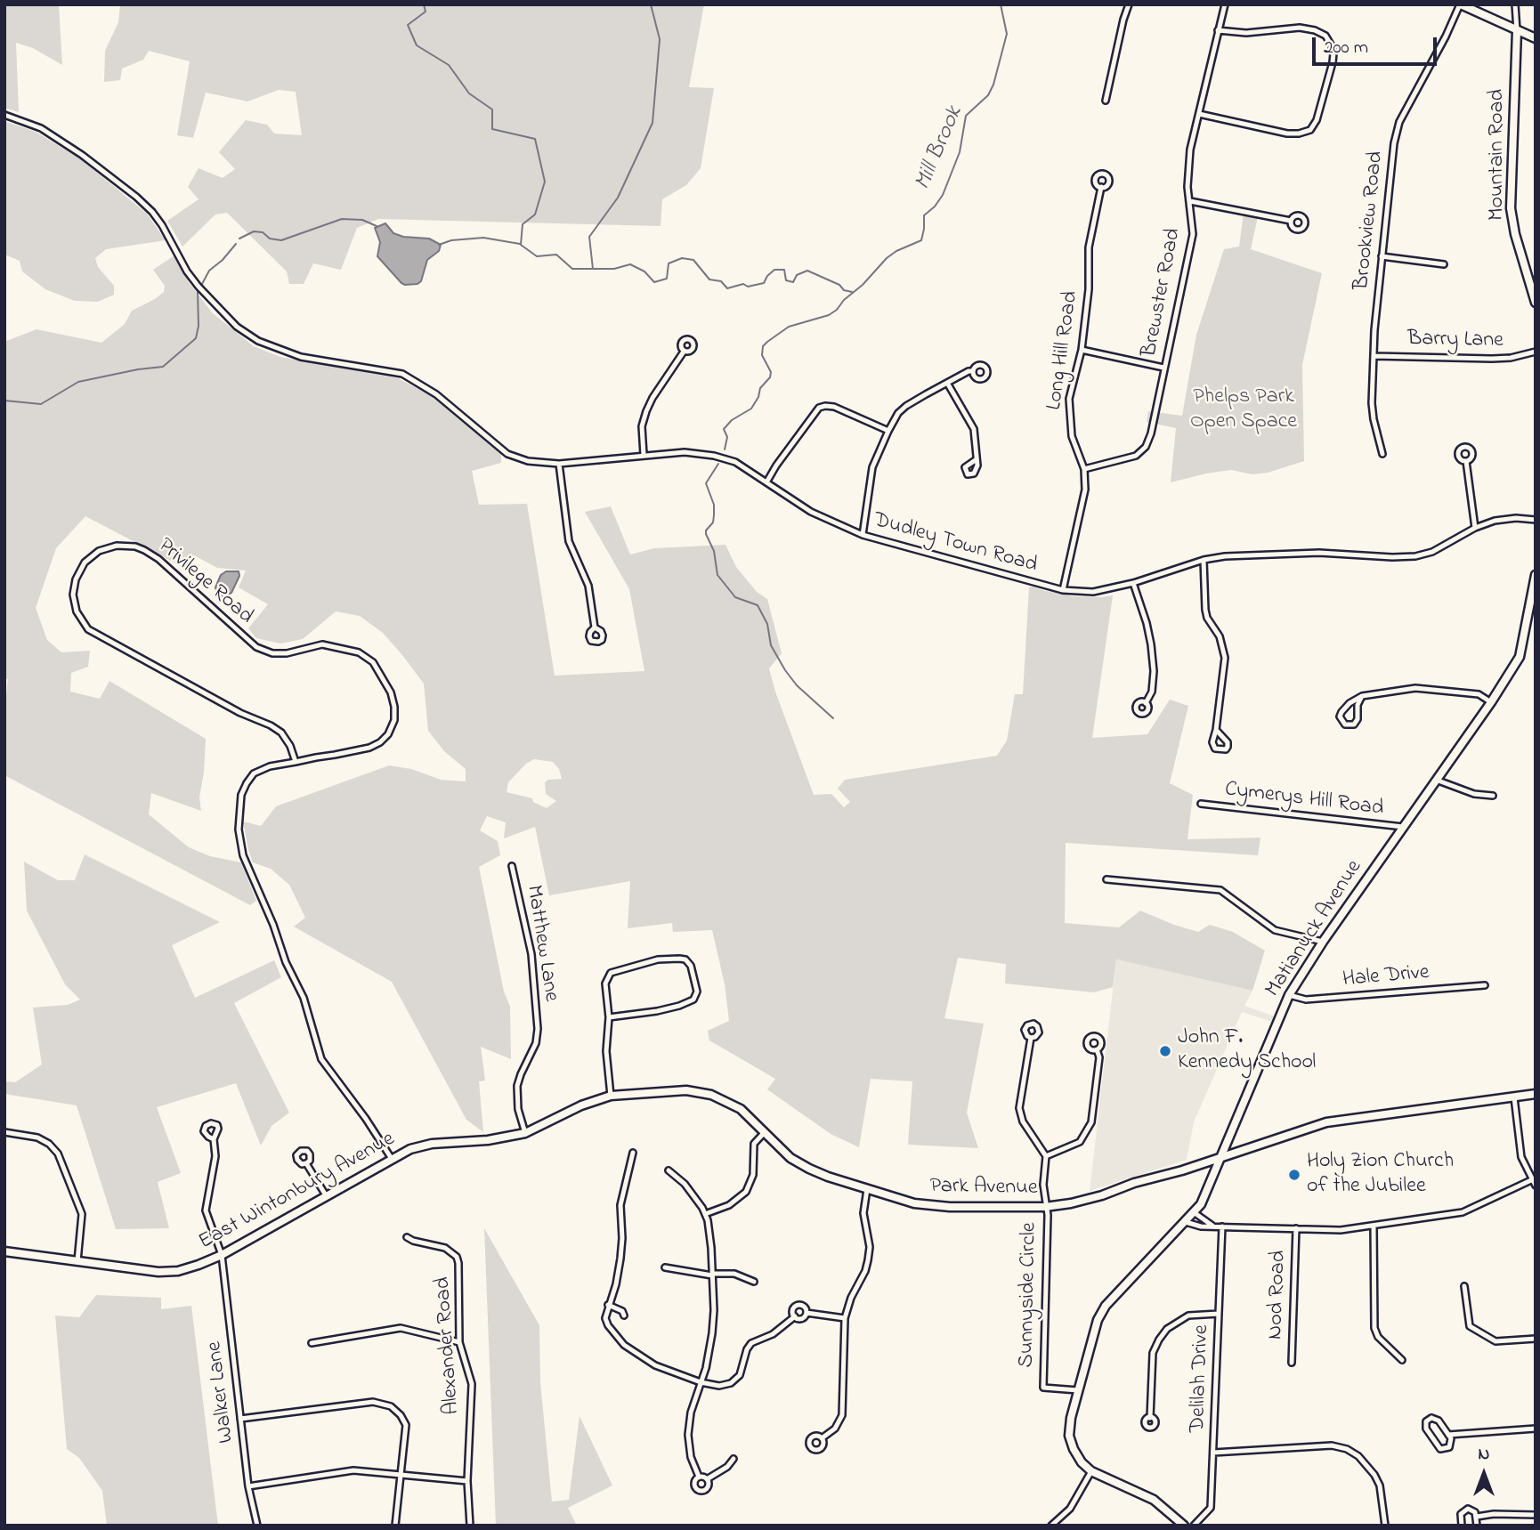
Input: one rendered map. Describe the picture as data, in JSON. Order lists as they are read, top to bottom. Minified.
{"streets":{"main road":["Mountain Road","Matianuck Avenue","Park Avenue","East Wintonbury Avenue"],"street":["Brookview Road","Brewster Road","Barry Lane","Long Hill Road","Dudley Town Road","Privilege Road","Cymerys Hill Road","Matthew Lane","Hale Drive","Sunnyside Circle","Nod Road","Alexander Road","Delilah Drive","Walker Lane"]},"crossings":[["Brookview Road","Barry Lane"],["Brewster Road","Long Hill Road"],["Long Hill Road","Dudley Town Road"],["Privilege Road","East Wintonbury Avenue"],["Cymerys Hill Road","Matianuck Avenue"],["Matianuck Avenue","Hale Drive"],["Matianuck Avenue","Park Avenue"],["Matianuck Avenue","Sunnyside Circle"],["Matthew Lane","Park Avenue"],["Park Avenue","East Wintonbury Avenue"],["Park Avenue","Sunnyside Circle"],["East Wintonbury Avenue","Walker Lane"]],"water":["Mill Brook"],"parks":["Phelps Park Open Space"],"places":["John F. Kennedy School","Holy Zion Church of the Jubilee"],"scale_bar":"200 m","north":"top"}
